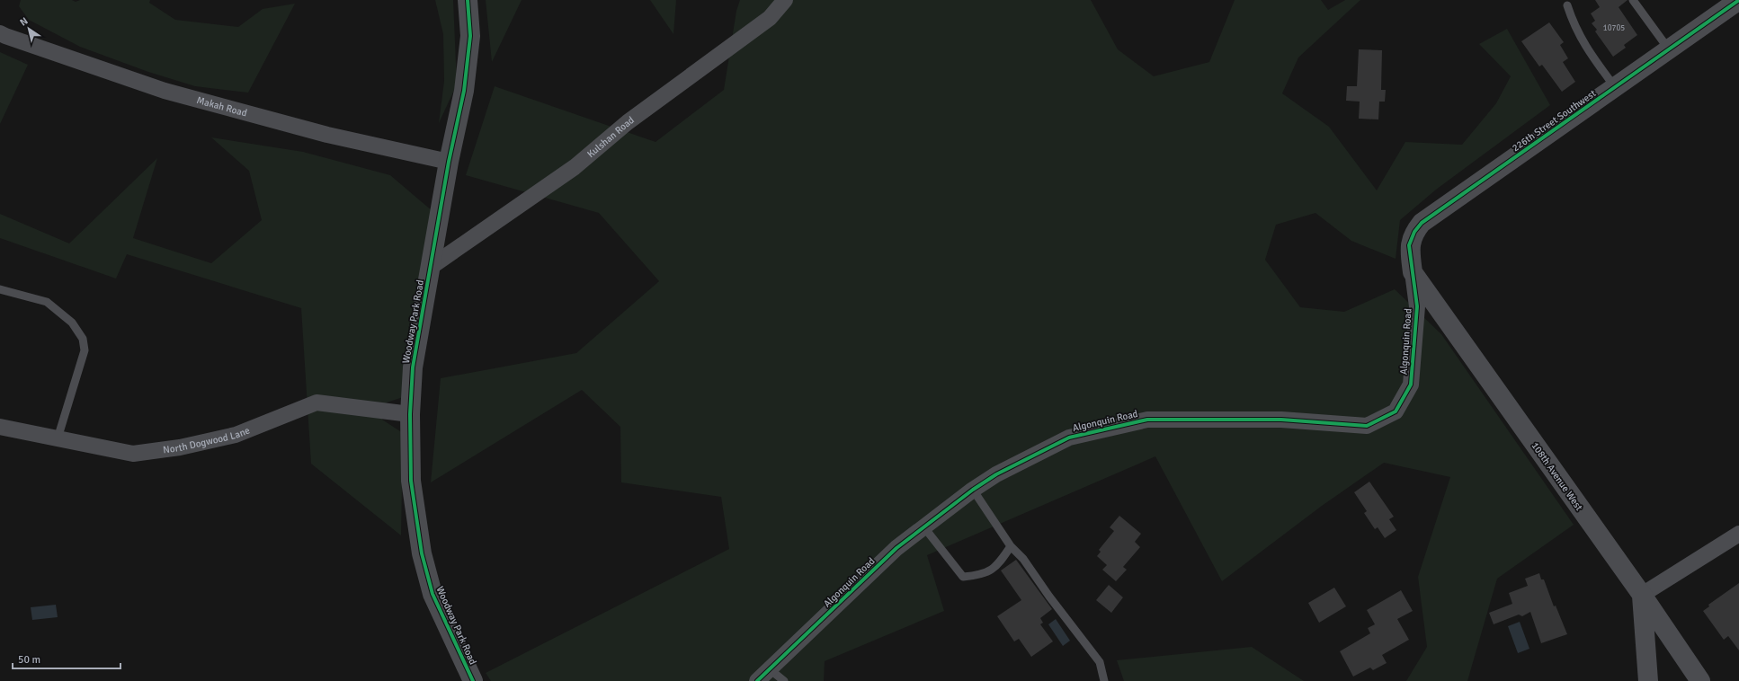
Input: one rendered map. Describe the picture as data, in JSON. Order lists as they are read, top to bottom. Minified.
{"streets":{"street":["Makah Road","226th Street Southwest","Kulshan Road","Woodway Park Road","Algonquin Road","North Dogwood Lane","108th Avenue West"]},"crossings":[["Makah Road","Woodway Park Road"],["226th Street Southwest","Algonquin Road"],["226th Street Southwest","108th Avenue West"],["Kulshan Road","Woodway Park Road"],["Woodway Park Road","North Dogwood Lane"],["Algonquin Road","108th Avenue West"]],"house_numbers":["10705"],"scale_bar":"50 m","north":"top left"}
